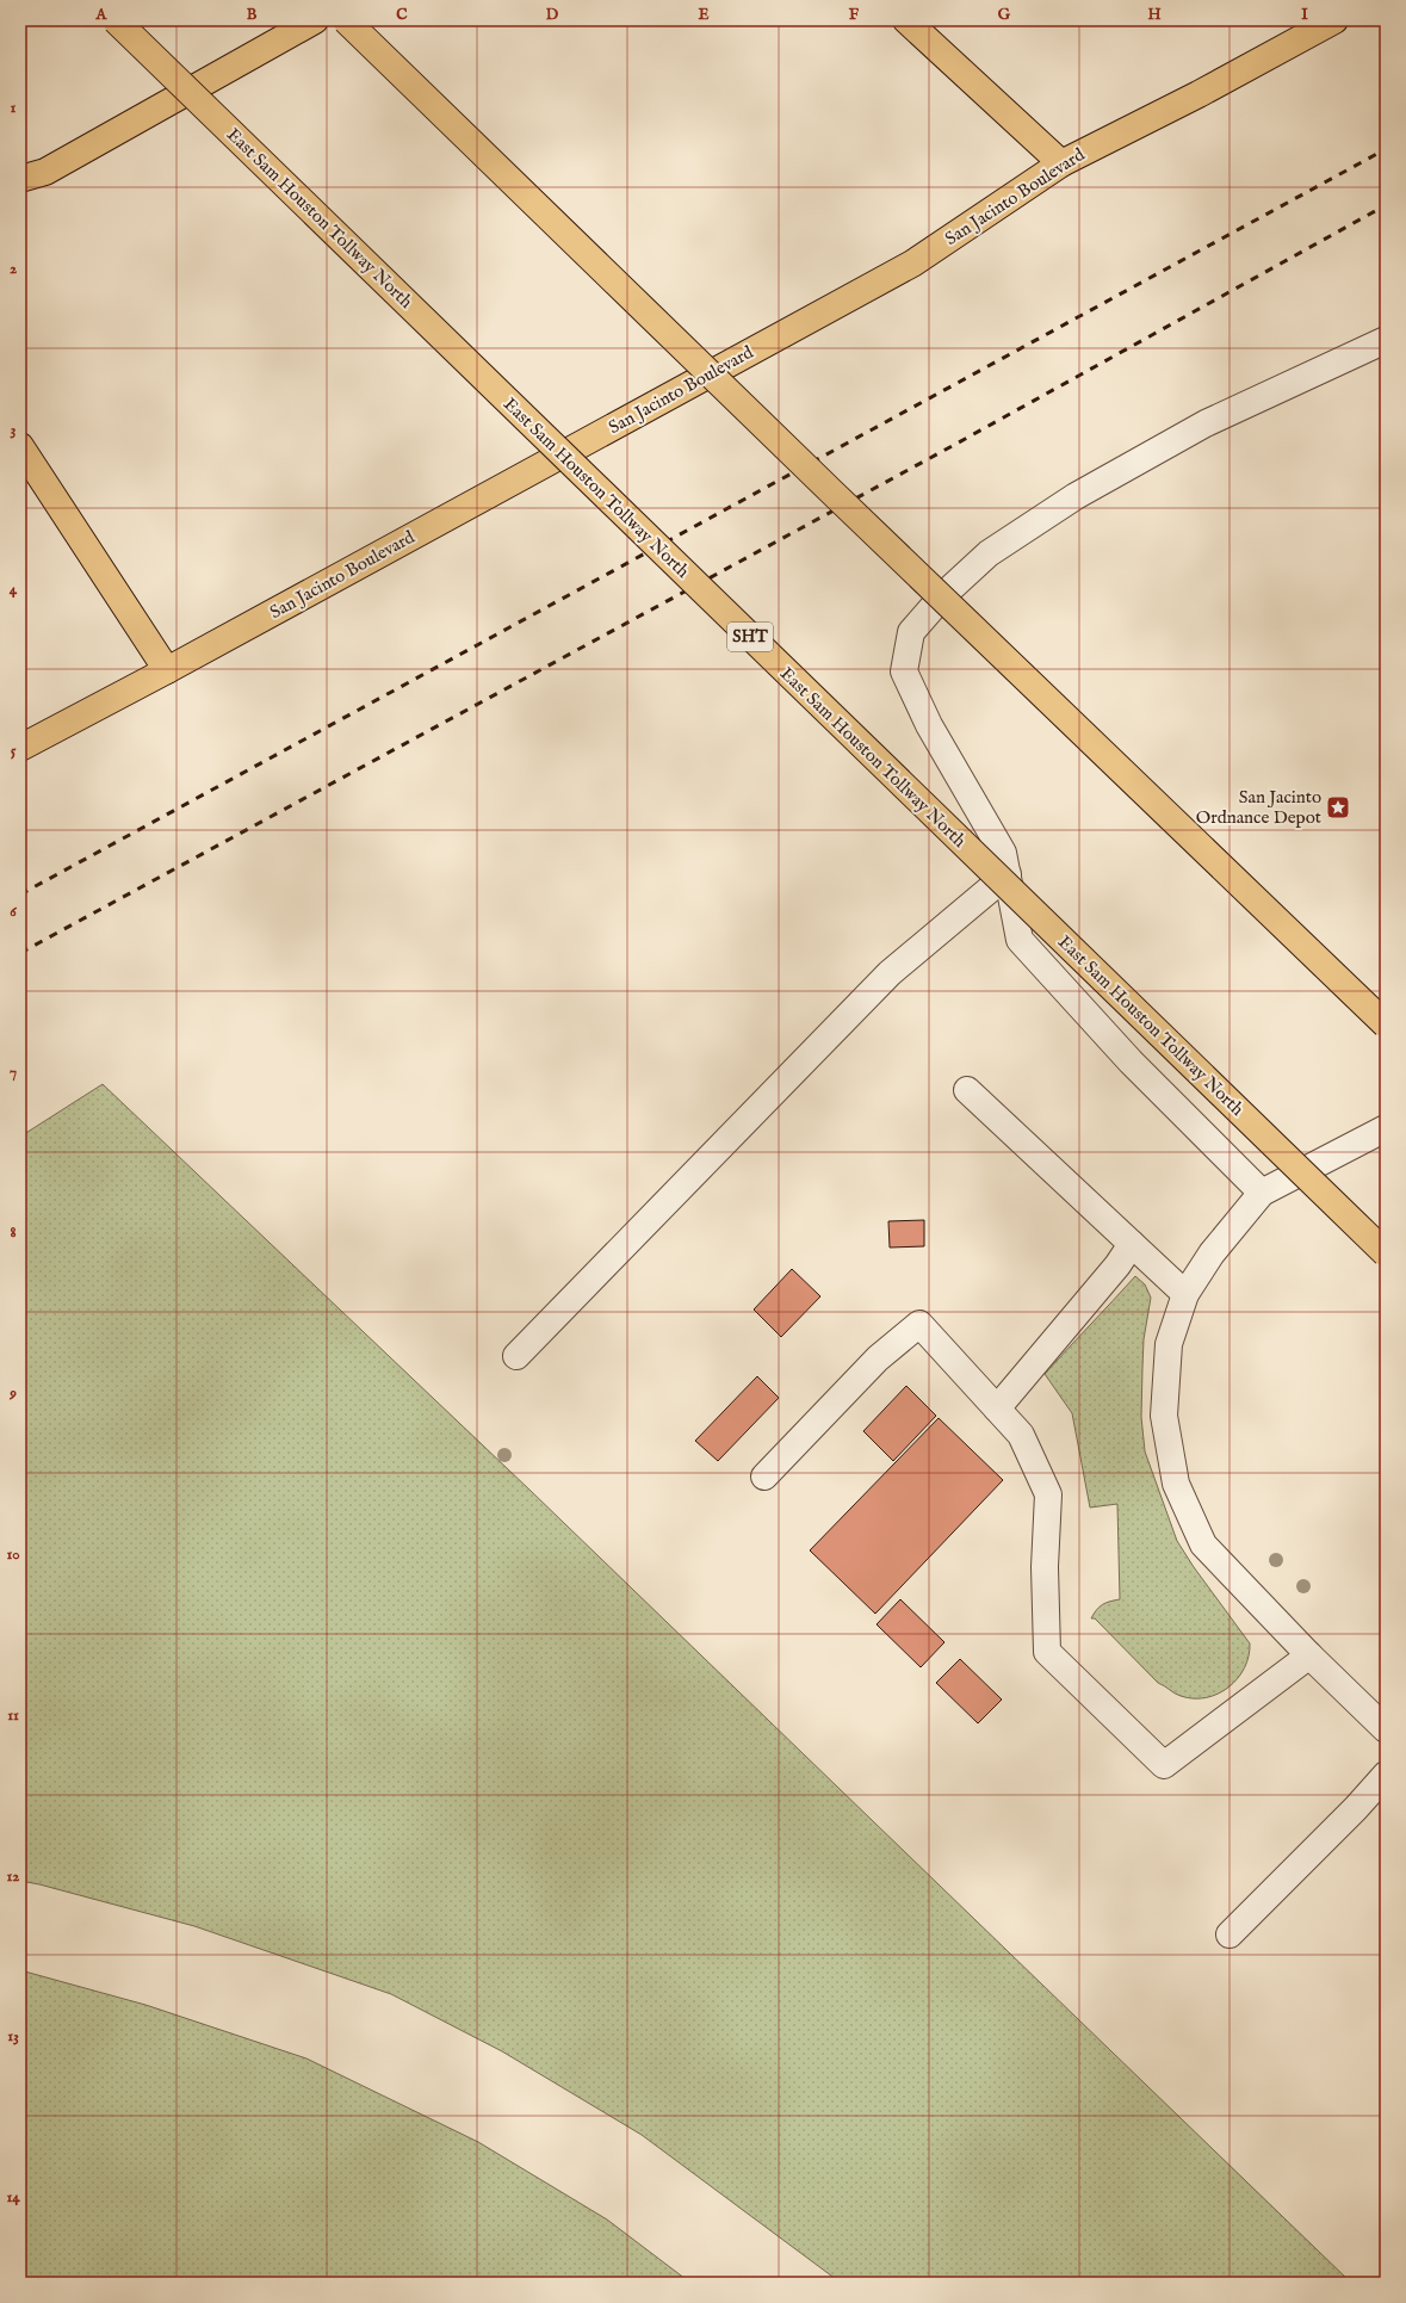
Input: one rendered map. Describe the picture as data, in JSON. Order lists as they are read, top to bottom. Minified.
{"streets":{"main road":["San Jacinto Boulevard","East Sam Houston Tollway North","SHT"]},"places":{"place":["San Jacinto Ordnance Depot"]},"grid":{"columns":["A","B","C","D","E","F","G","H","I"],"rows":["1","2","3","4","5","6","7","8","9","10","11","12","13","14"]}}
